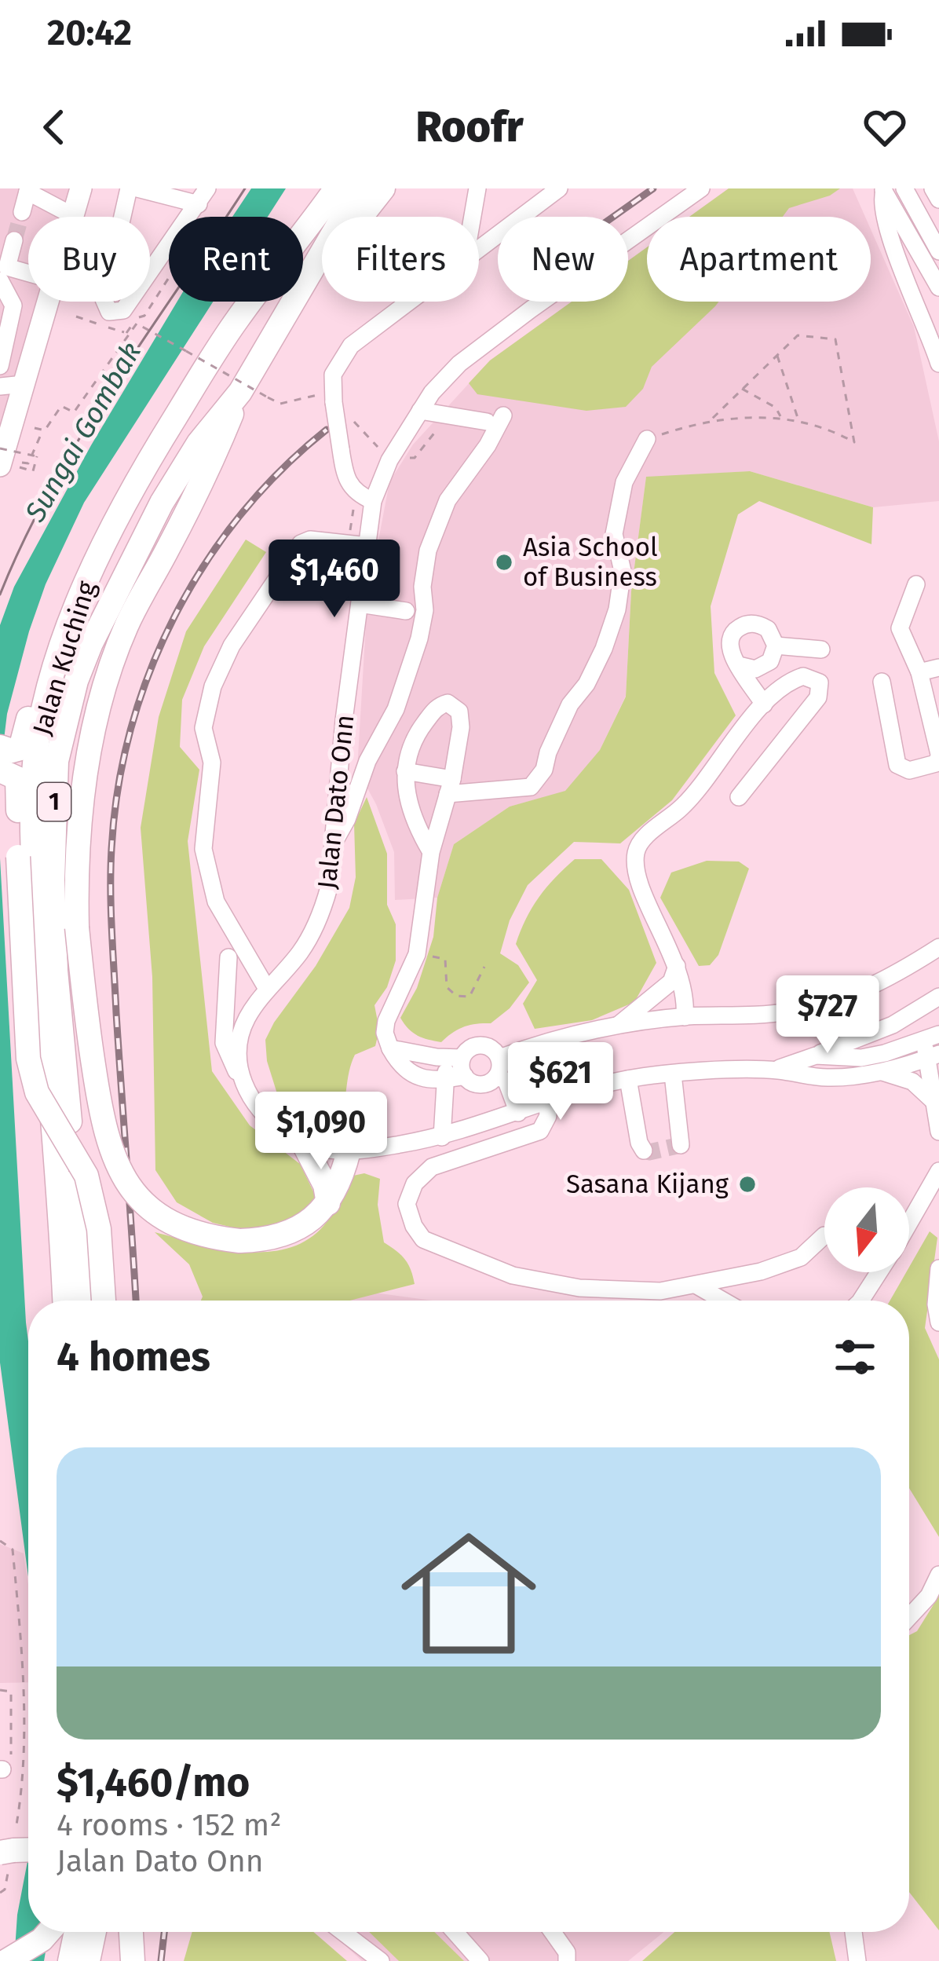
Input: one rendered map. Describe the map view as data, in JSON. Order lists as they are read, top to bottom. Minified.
{"streets":{"highway":["Jalan Kuching","1"],"street":["Jalan Dato Onn"]},"water":["Sungai Gombak"],"places":["Asia School of Business","Sasana Kijang"],"north":"bottom","page":{"status":"20:42","header":"Roofr","chip":["Buy","Rent","Filters","New","Apartment"],"price":["$1,460","$727","$621","$1,090"],"heading":"4 homes","list":[{"name":"$1,460/mo","note":"4 rooms · 152 m² · Jalan Dato Onn"}]}}
